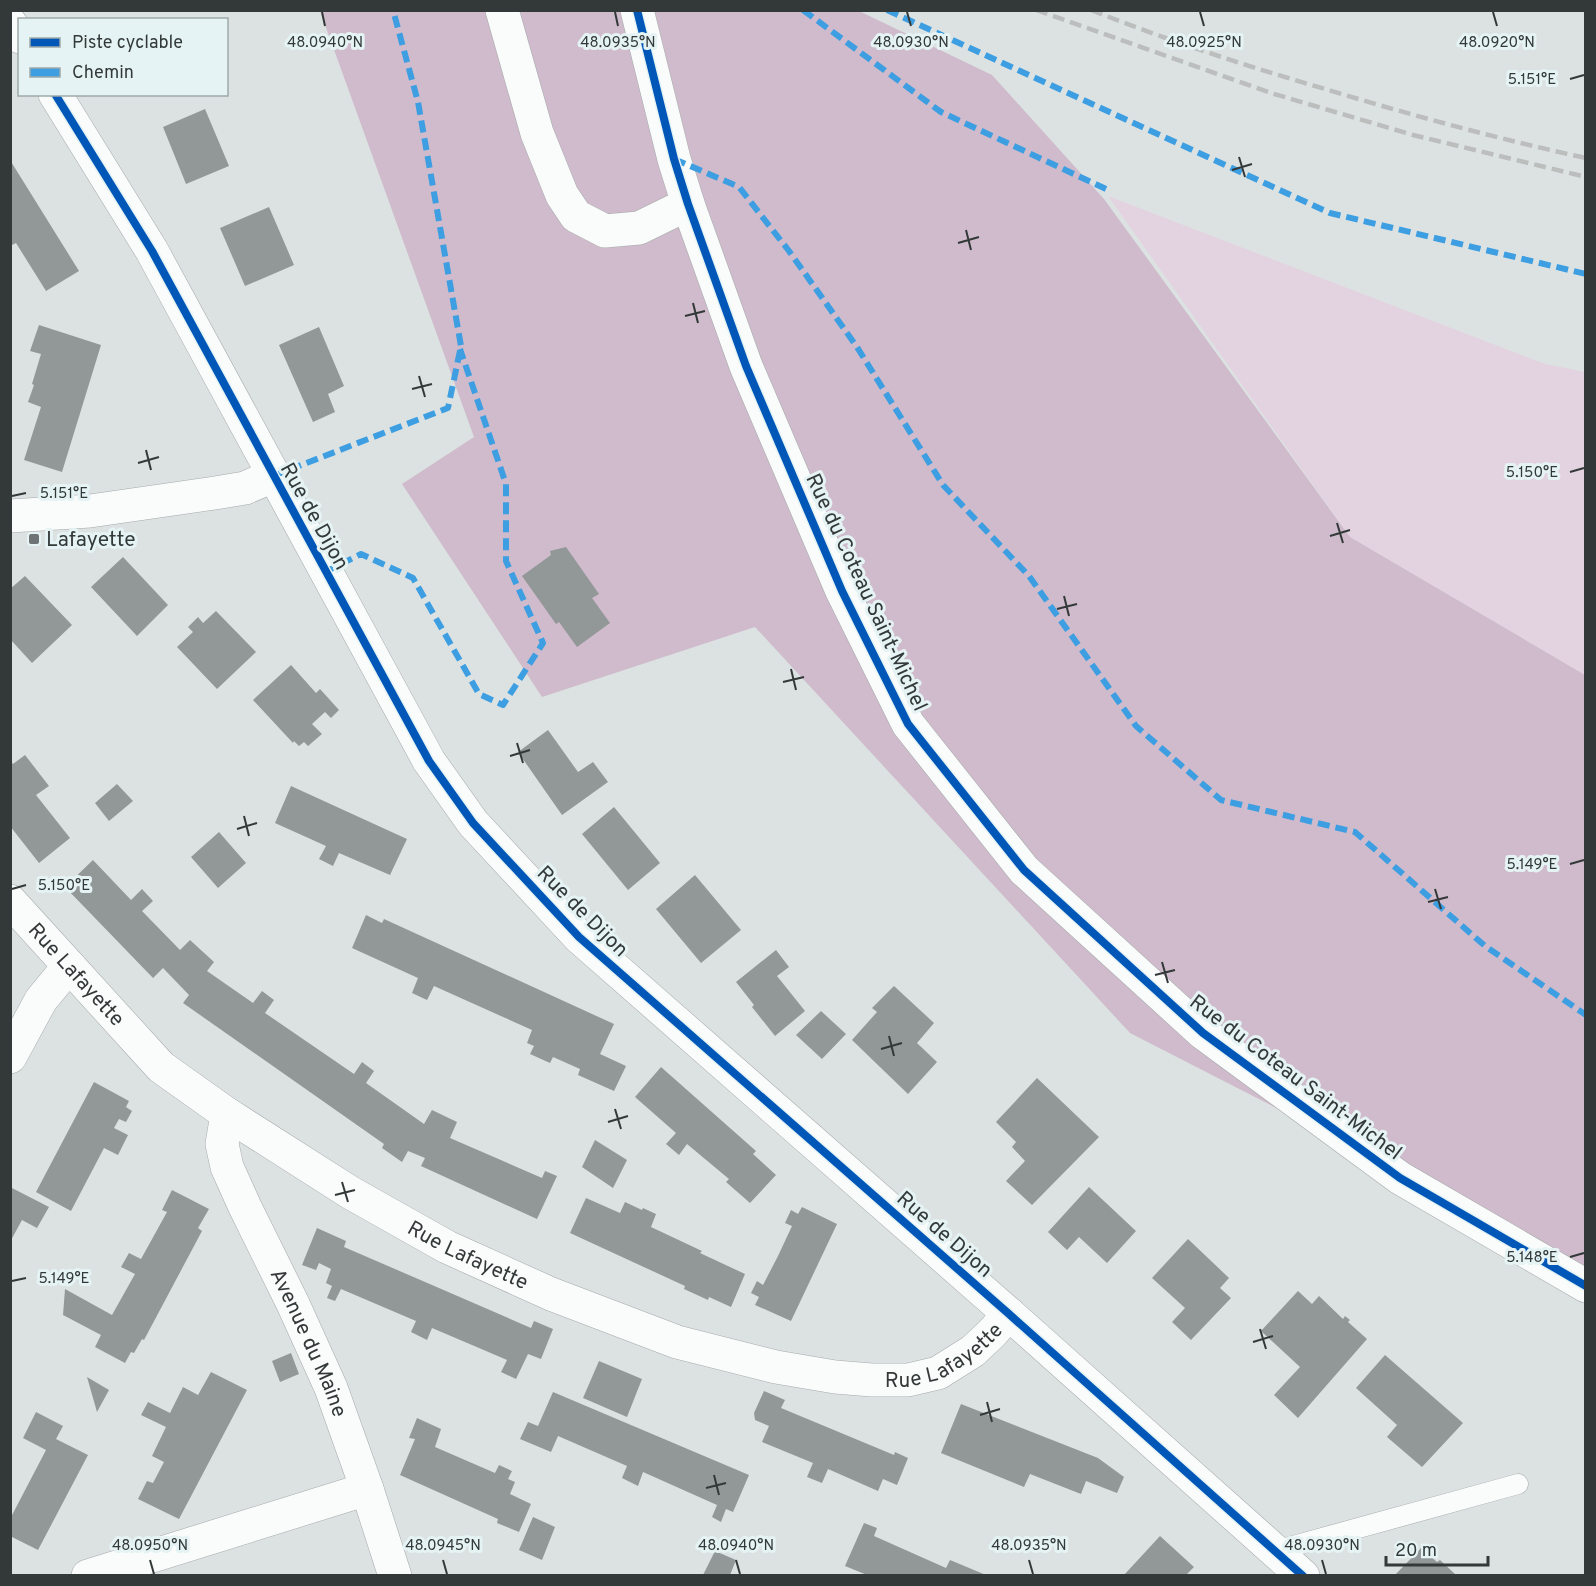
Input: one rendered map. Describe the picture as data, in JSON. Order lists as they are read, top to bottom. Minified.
{"streets":{"street":["Rue de Dijon","Rue du Coteau Saint-Michel","Rue Lafayette","Avenue du Maine"]},"crossings":[["Rue de Dijon","Rue Lafayette"],["Rue Lafayette","Avenue du Maine"]],"places":{"transit":["Lafayette"]},"legend":["Piste cyclable","Chemin"],"scale_bar":"20 m","coordinates":["48.0935°N","48.0925°N","48.0920°N","48.0940°N","48.0930°N","5.151°E","5.150°E","5.149°E","5.148°E","48.0950°N","48.0945°N"]}
